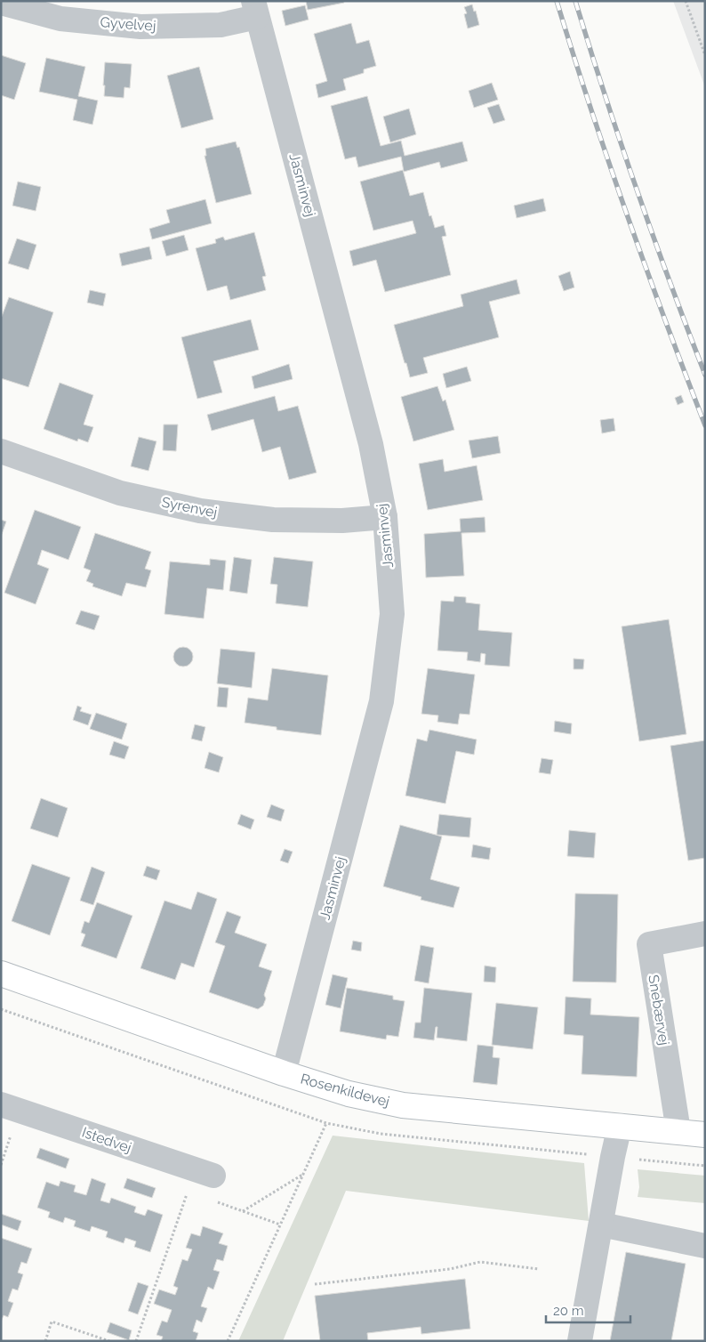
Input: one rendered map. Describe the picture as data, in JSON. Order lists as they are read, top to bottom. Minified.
{"streets":{"street":["Gyvelvej","Jasminvej","Syrenvej","Snebærvej","Rosenkildevej","Istedvej"]},"crossings":[["Gyvelvej","Jasminvej"],["Jasminvej","Syrenvej"],["Jasminvej","Rosenkildevej"],["Snebærvej","Rosenkildevej"]],"scale_bar":"20 m"}
